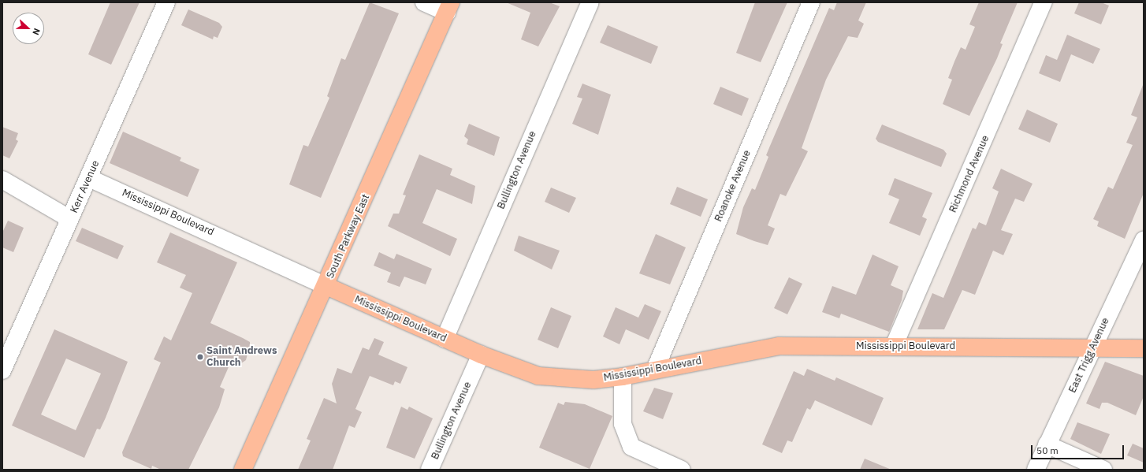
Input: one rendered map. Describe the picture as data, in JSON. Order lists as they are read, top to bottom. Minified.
{"streets":{"main road":["Mississippi Boulevard","South Parkway East"],"street":["Bullington Avenue","Richmond Avenue","Roanoke Avenue","Kerr Avenue","East Trigg Avenue"]},"crossings":[["Bullington Avenue","Mississippi Boulevard"],["Richmond Avenue","Mississippi Boulevard"],["Roanoke Avenue","Mississippi Boulevard"],["Kerr Avenue","Mississippi Boulevard"],["Mississippi Boulevard","South Parkway East"],["Mississippi Boulevard","East Trigg Avenue"]],"places":["Saint Andrews Church"],"scale_bar":"50 m","north":"right"}
